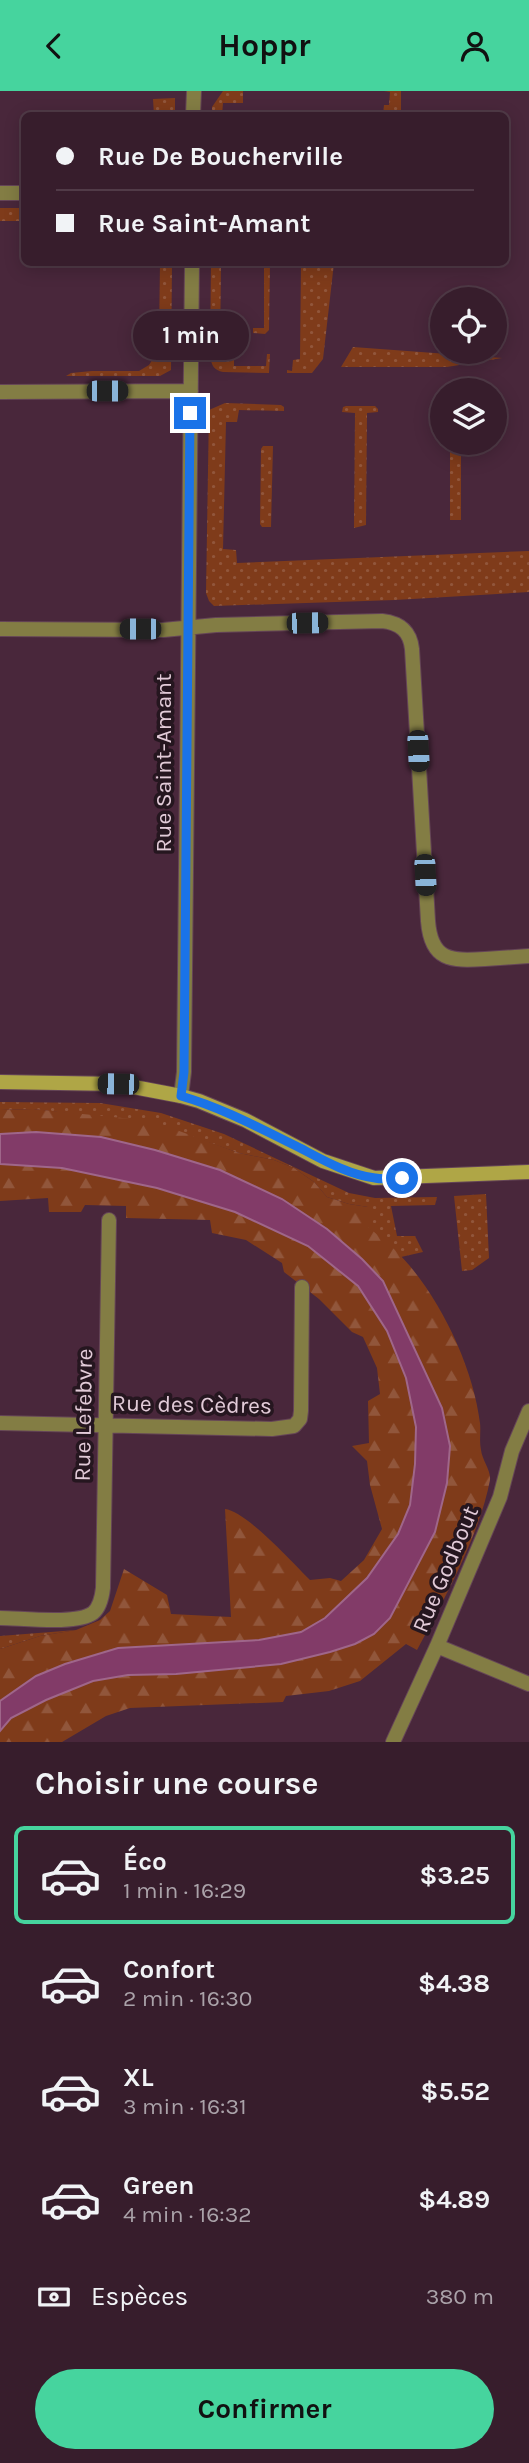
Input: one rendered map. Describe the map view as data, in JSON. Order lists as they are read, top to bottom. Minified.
{"streets":{"street":["Rue Saint-Amant","Rue des Cèdres","Rue Lefebvre","Rue Godbout"]},"crossings":[["Rue des Cèdres","Rue Lefebvre"]],"page":{"header":"Hoppr","banner":["Rue De Boucherville","Rue Saint-Amant"],"bubble":"1 min","heading":"Choisir une course","list":[{"name":"Éco","note":"1 min · 16:29","value":"$3.25"},{"name":"Confort","note":"2 min · 16:30","value":"$4.38"},{"name":"XL","note":"3 min · 16:31","value":"$5.52"},{"name":"Green","note":"4 min · 16:32","value":"$4.89"}],"pay":["Espèces","380 m"],"buttons":"Confirmer"}}
